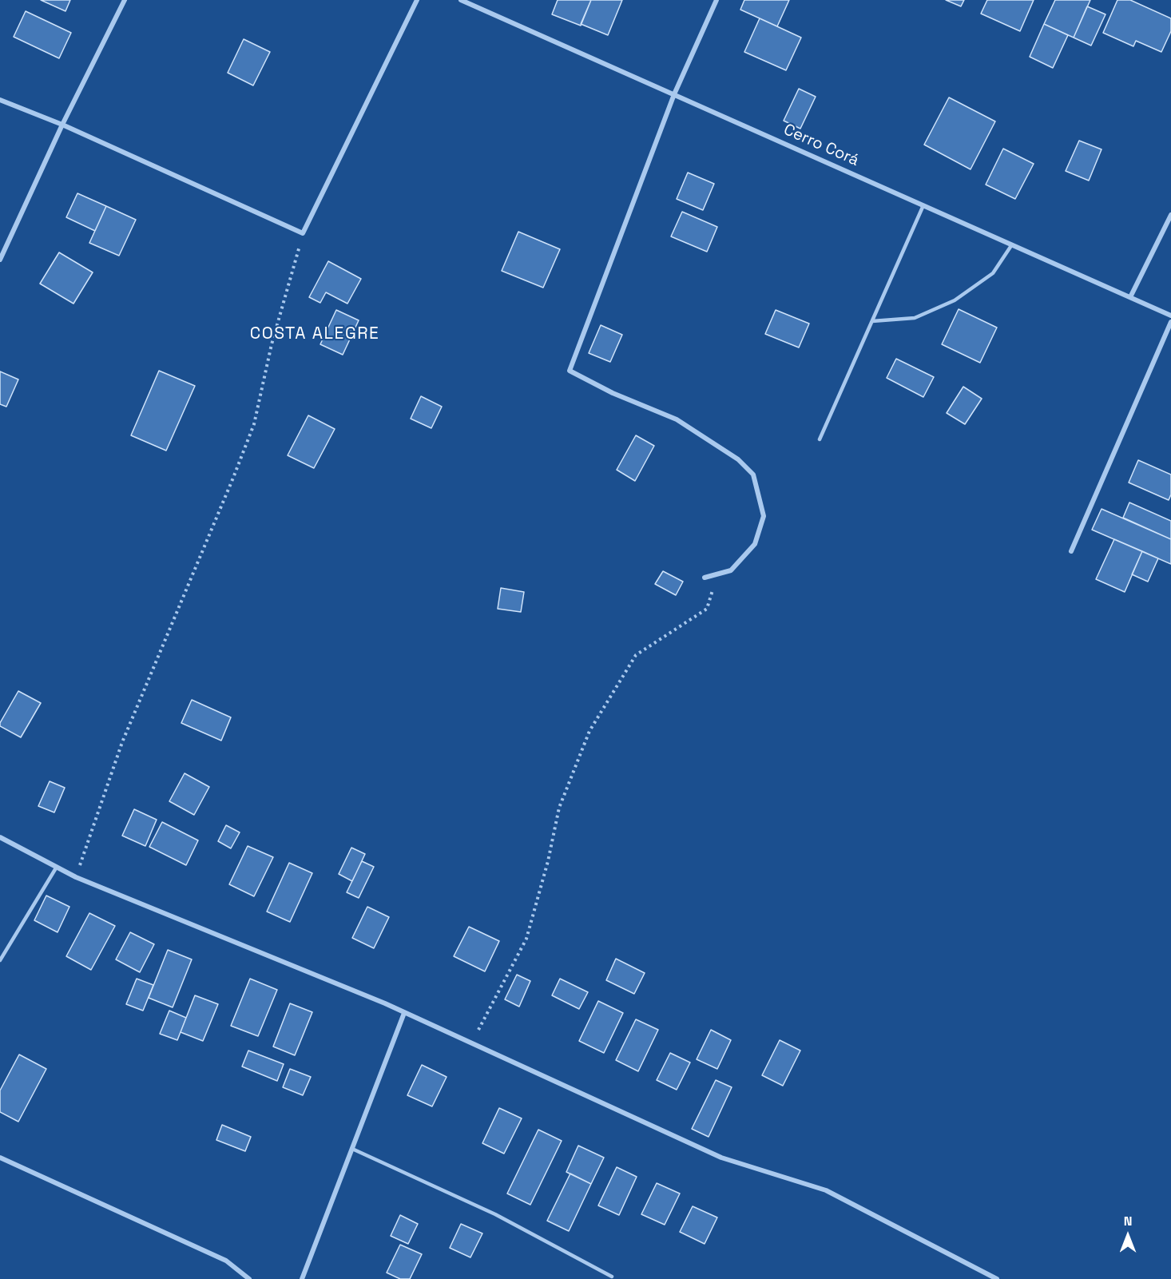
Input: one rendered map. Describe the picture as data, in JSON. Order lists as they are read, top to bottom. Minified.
{"streets":{"street":["Cerro Corá"]},"districts":["COSTA ALEGRE"],"north":"top"}
